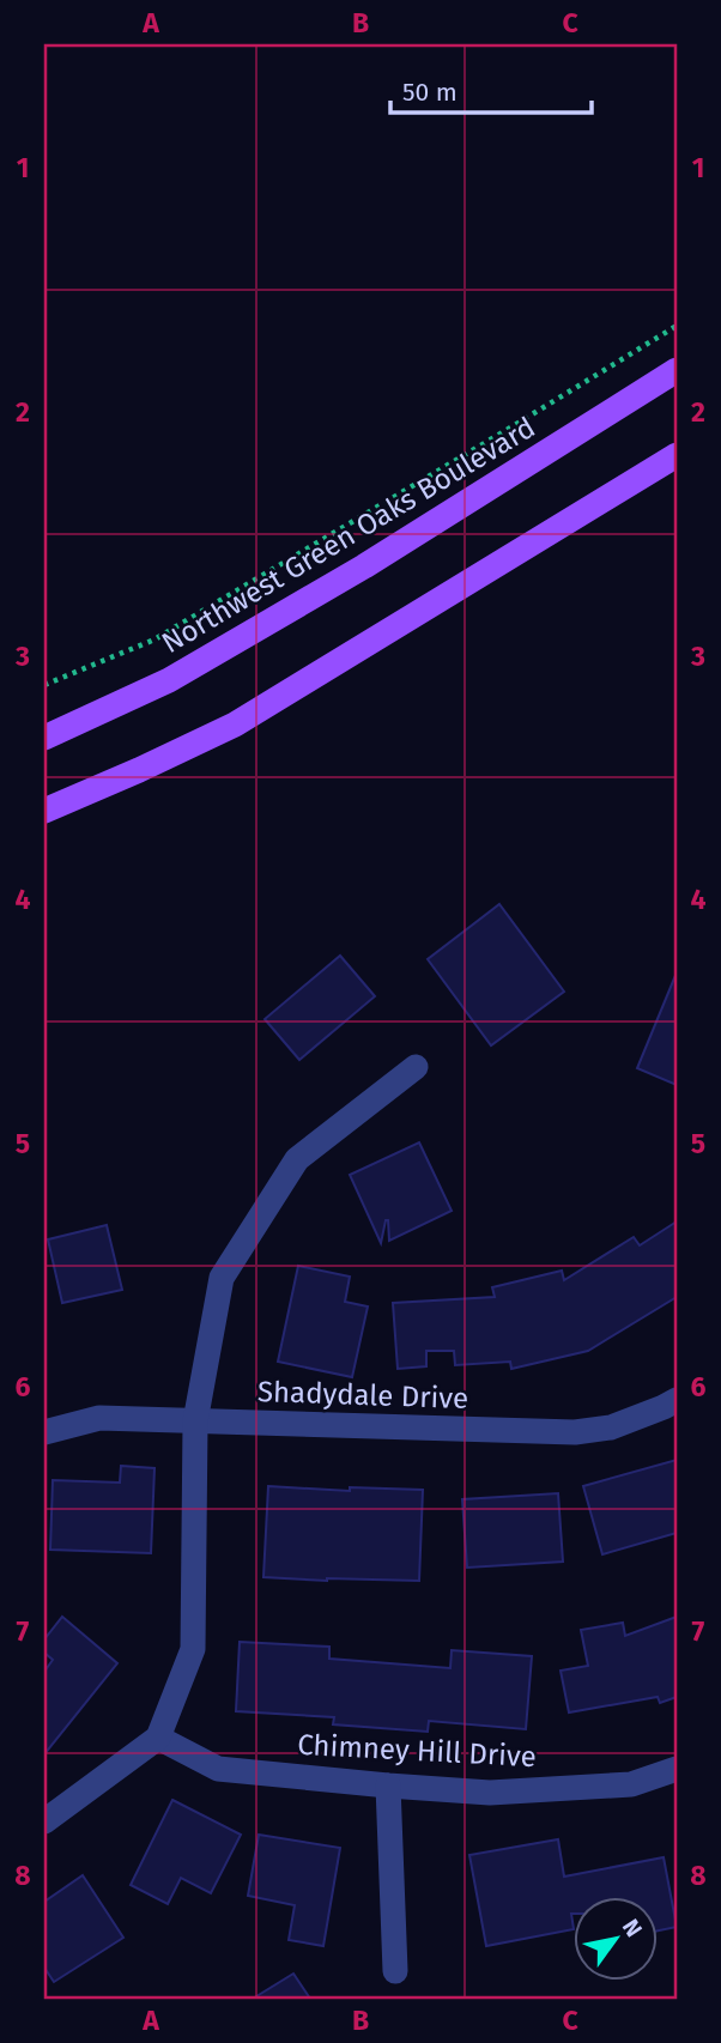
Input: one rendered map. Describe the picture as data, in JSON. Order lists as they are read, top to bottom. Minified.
{"streets":{"main road":["Northwest Green Oaks Boulevard"],"street":["Shadydale Drive","Chimney Hill Drive"]},"scale_bar":"50 m","north":"top right","grid":{"columns":["A","B","C"],"rows":["1","2","3","4","5","6","7","8"]}}
